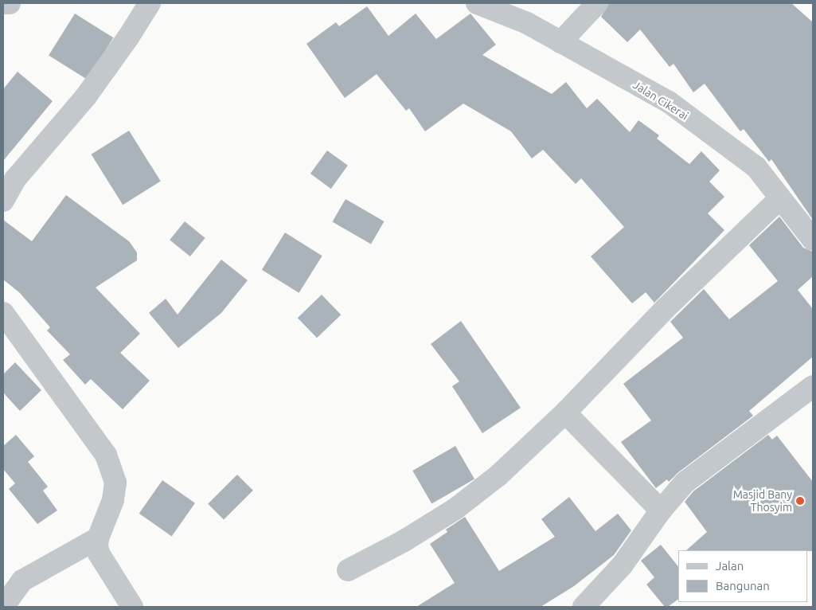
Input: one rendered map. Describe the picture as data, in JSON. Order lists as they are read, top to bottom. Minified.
{"streets":{"street":["Jalan Cikerai"]},"places":["Masjid Bany Thosyim"],"legend":["Jalan","Bangunan"]}
